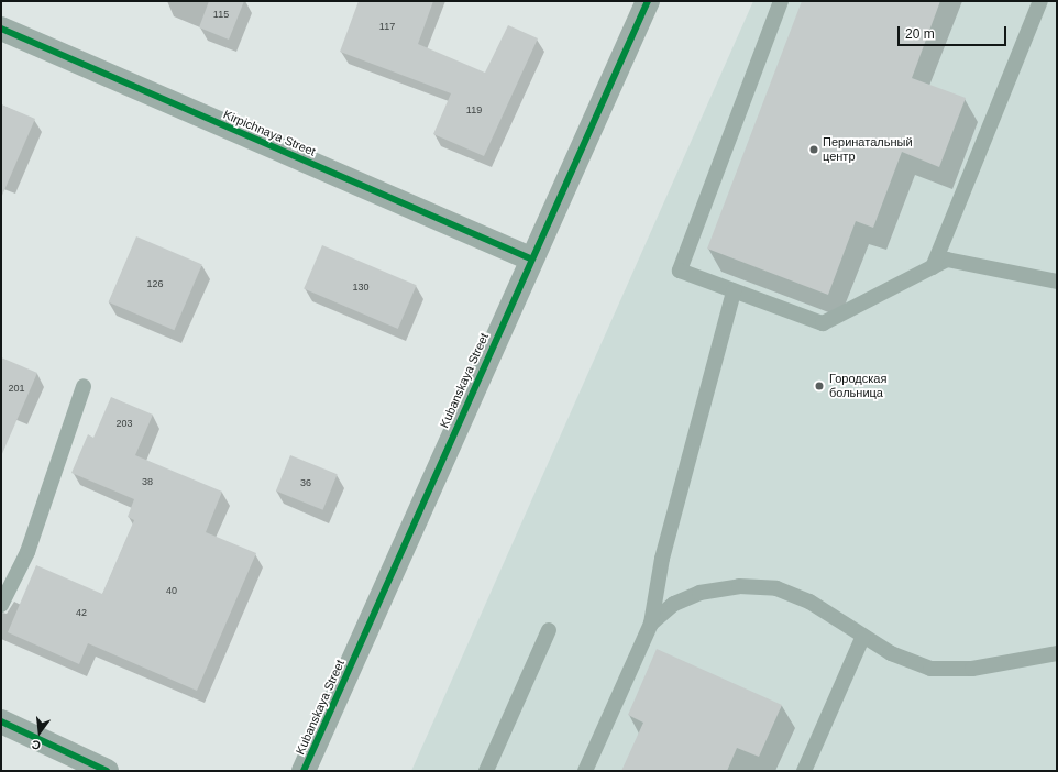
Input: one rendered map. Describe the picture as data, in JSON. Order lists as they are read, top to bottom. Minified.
{"streets":{"street":["Kirpichnaya Street","Kubanskaya Street"]},"crossings":[["Kirpichnaya Street","Kubanskaya Street"]],"places":["Перинатальный центр","Городская больница"],"house_numbers":["115","117","119","126","130","201","203","38","36","40","42"],"scale_bar":"20 m","north":"bottom"}
